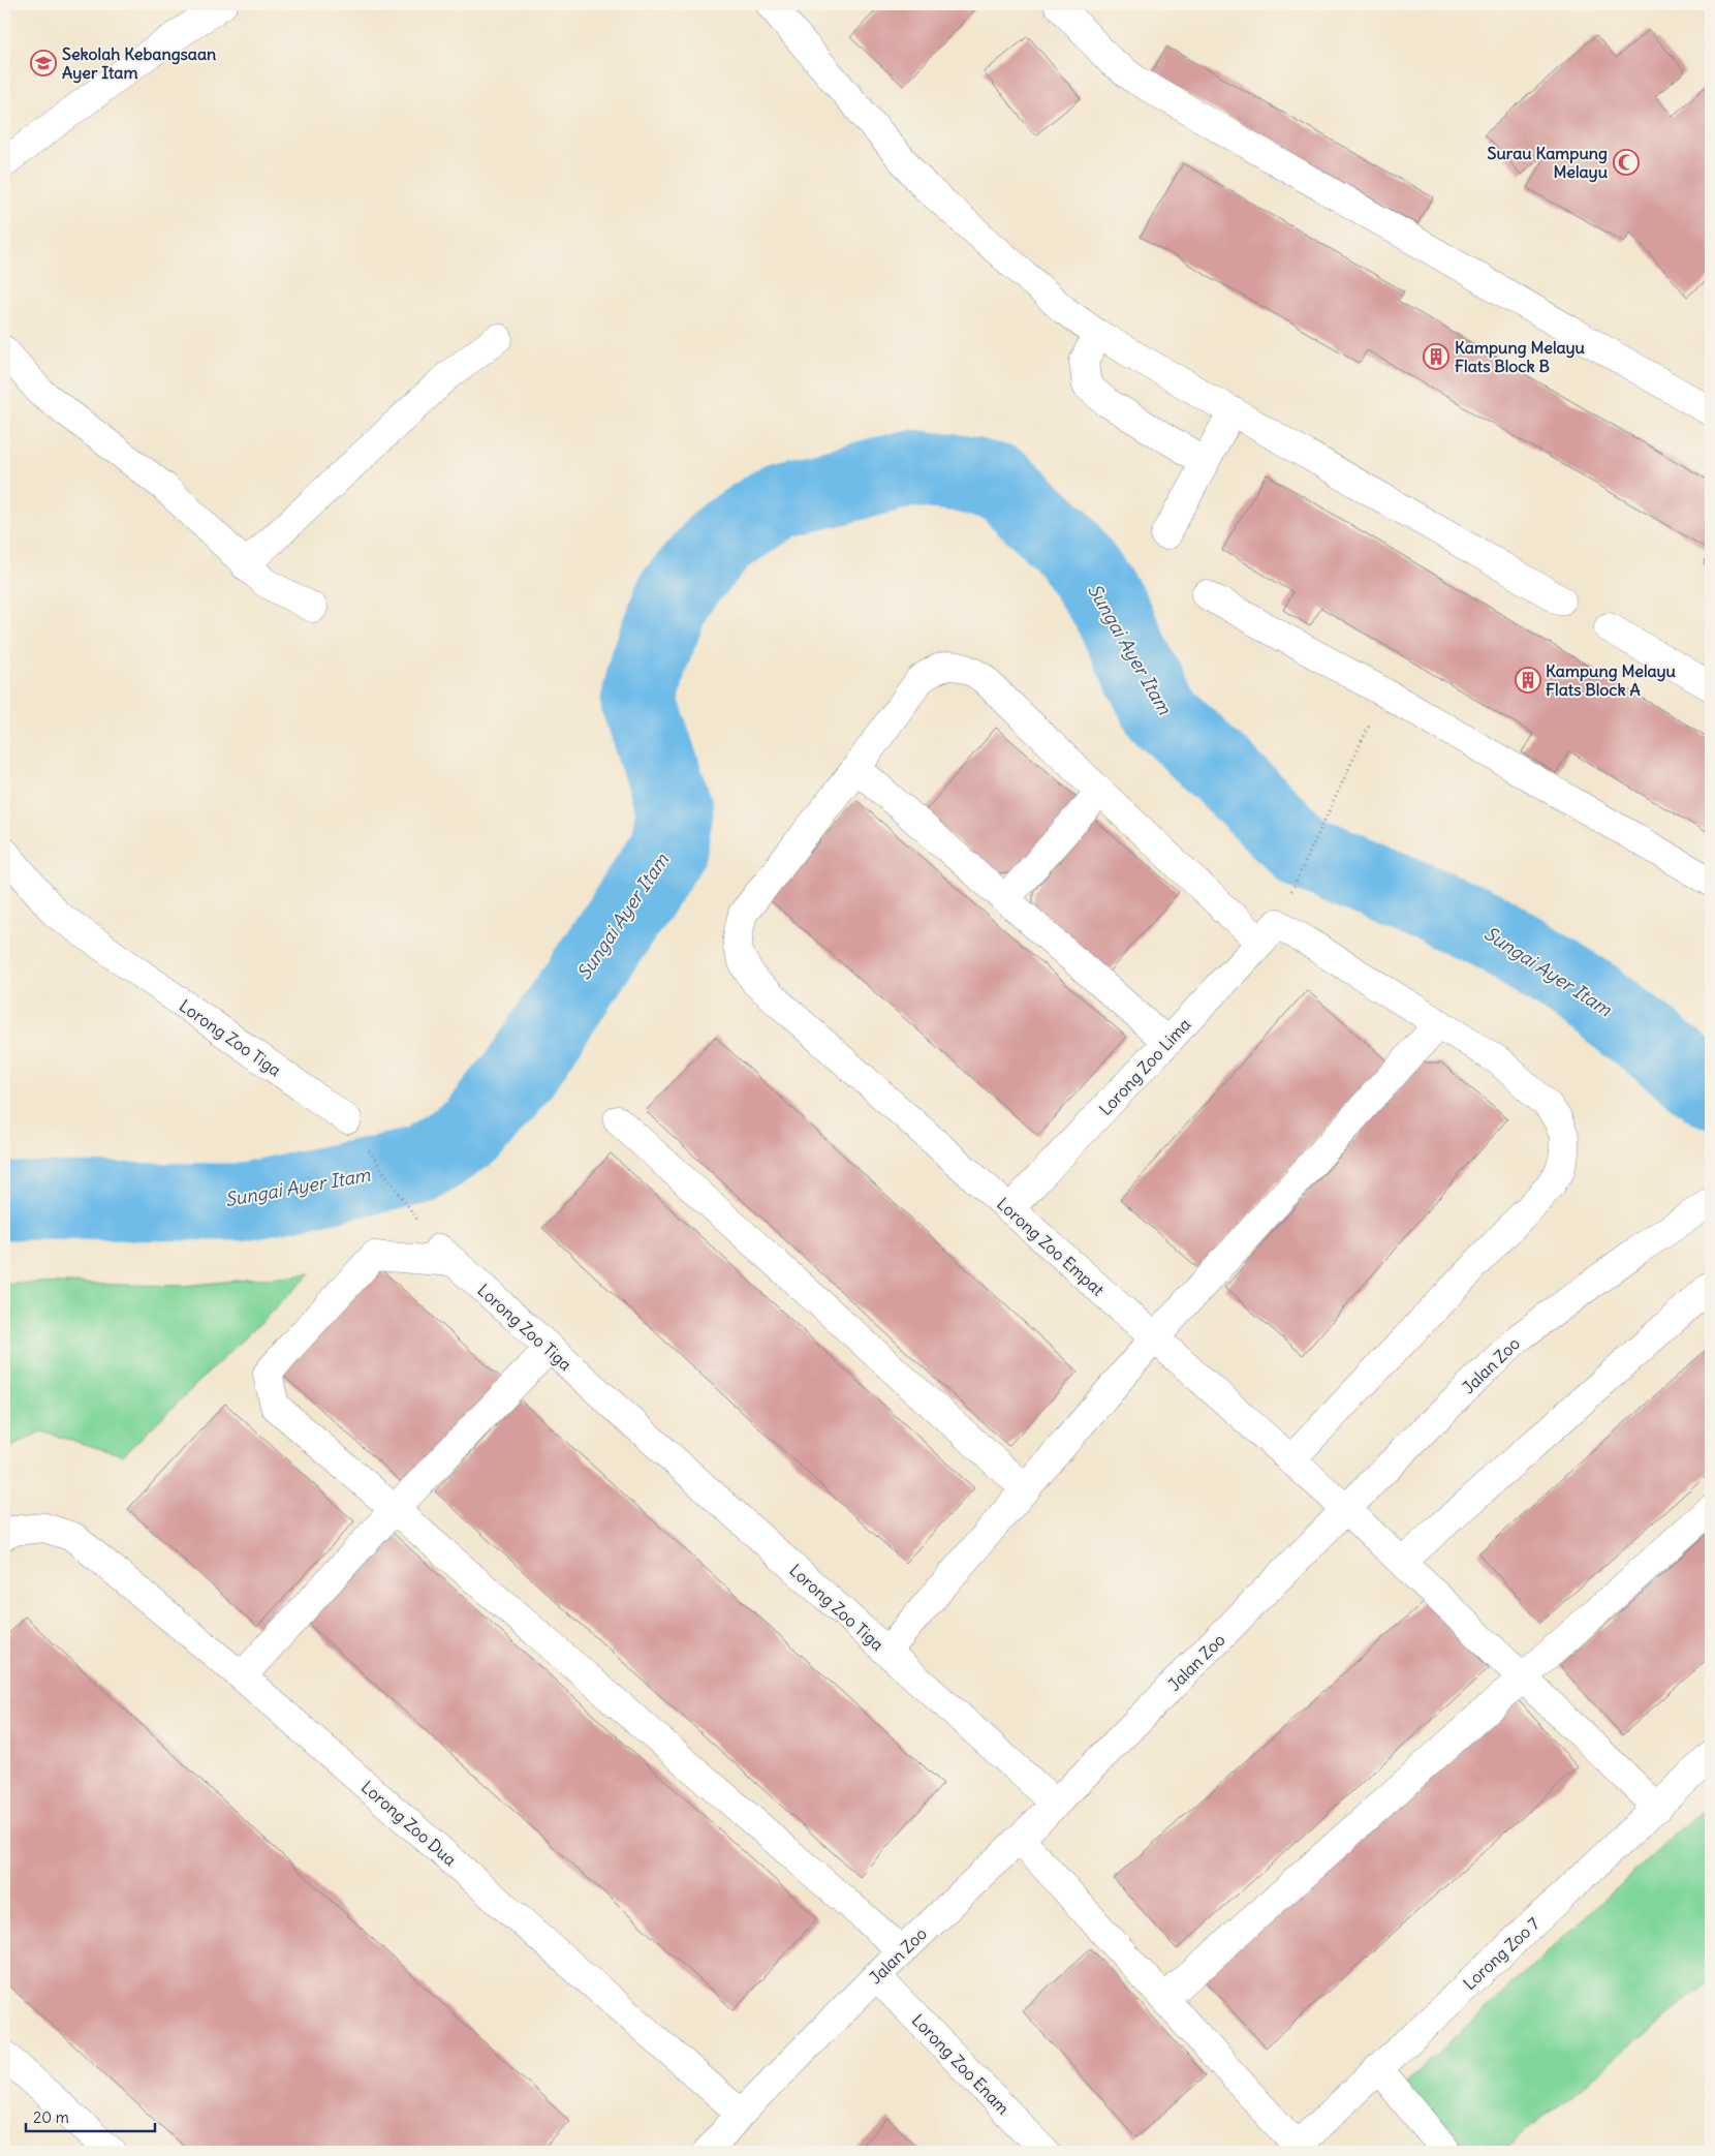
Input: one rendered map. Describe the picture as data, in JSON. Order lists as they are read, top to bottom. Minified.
{"streets":{"street":["Lorong Zoo Tiga","Lorong Zoo Lima","Lorong Zoo Empat","Jalan Zoo","Lorong Zoo Dua","Lorong Zoo 7","Lorong Zoo Enam"]},"crossings":[["Lorong Zoo Tiga","Jalan Zoo"],["Lorong Zoo Lima","Lorong Zoo Empat"],["Lorong Zoo Empat","Jalan Zoo"],["Lorong Zoo Empat","Lorong Zoo 7"],["Jalan Zoo","Lorong Zoo Dua"],["Jalan Zoo","Lorong Zoo Enam"]],"water":["Sungai Ayer Itam"],"places":{"school or university":["Sekolah Kebangsaan Ayer Itam"],"mosque":["Surau Kampung Melayu"],"building":["Kampung Melayu Flats Block B","Kampung Melayu Flats Block A"]},"scale_bar":"20 m"}
